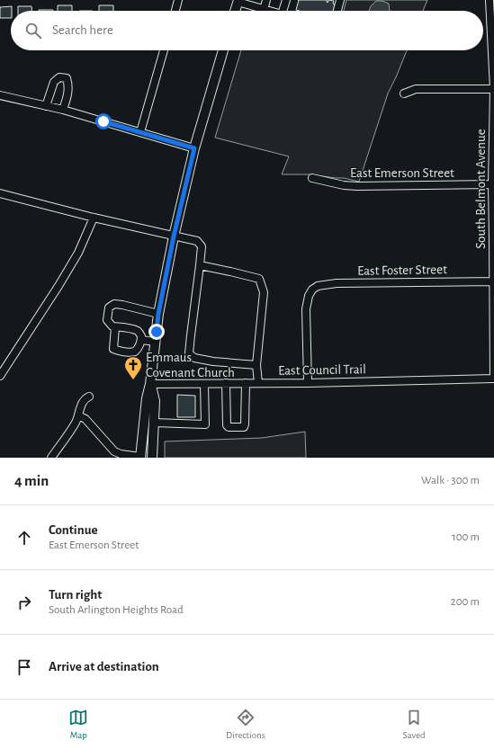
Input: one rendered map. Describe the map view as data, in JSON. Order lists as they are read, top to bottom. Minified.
{"streets":{"street":["East Emerson Street","South Belmont Avenue","East Foster Street","East Council Trail"]},"crossings":[["East Emerson Street","South Belmont Avenue"],["South Belmont Avenue","East Foster Street"],["South Belmont Avenue","East Council Trail"],["East Foster Street","East Council Trail"]],"places":{"church":["Emmaus Covenant Church"]},"page":{"search":"Search here","heading":["4 min","Walk · 300 m"],"list":[["Continue","East Emerson Street","100 m"],["Turn right","South Arlington Heights Road","200 m"],"Arrive at destination"],"nav":["Map","Directions","Saved"]}}
